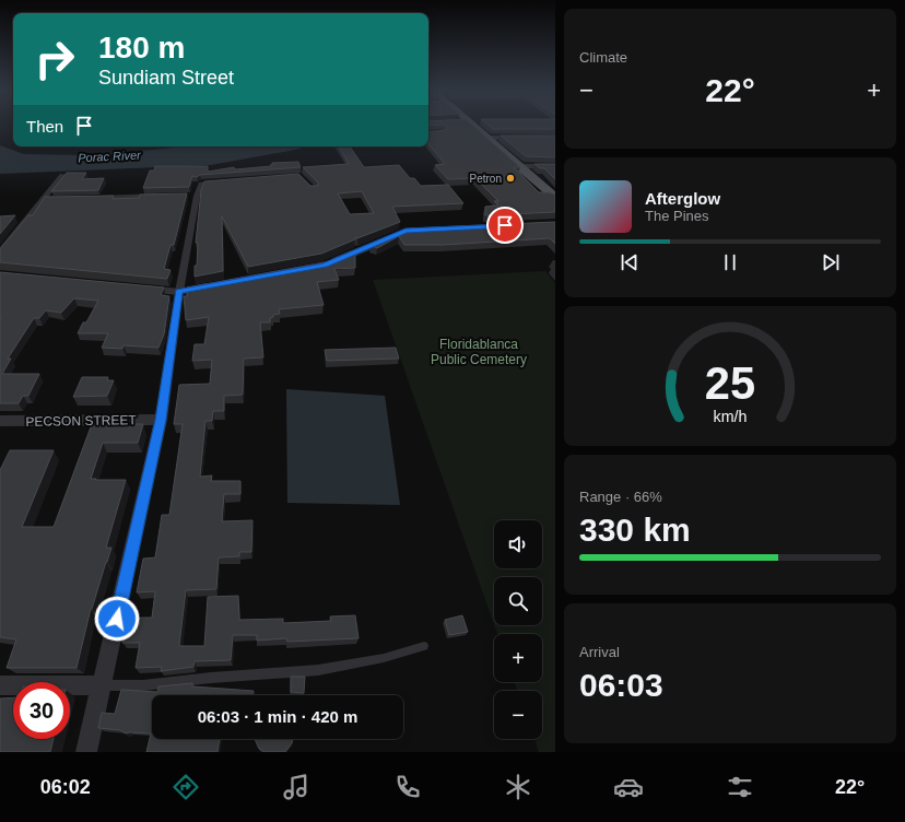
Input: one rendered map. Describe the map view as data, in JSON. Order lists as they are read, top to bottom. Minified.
{"streets":{"street":["PECSON STREET"]},"water":["Porac River"],"parks":["Floridablanca Public Cemetery"],"places":["Petron"],"page":{"tile":["Climate",["Range · 66%","330 km"],["Arrival","06:03"]],"turn":["180 m","Sundiam Street"],"heat":["−","22°","+"],"then":"Then","song":["Afterglow","The Pines"],"map_buttons":["+","−"],"limit":"30","trip":"06:03 · 1 min · 420 m","tabs":["06:02","22°"],"gauge":["25","km/h"]}}
